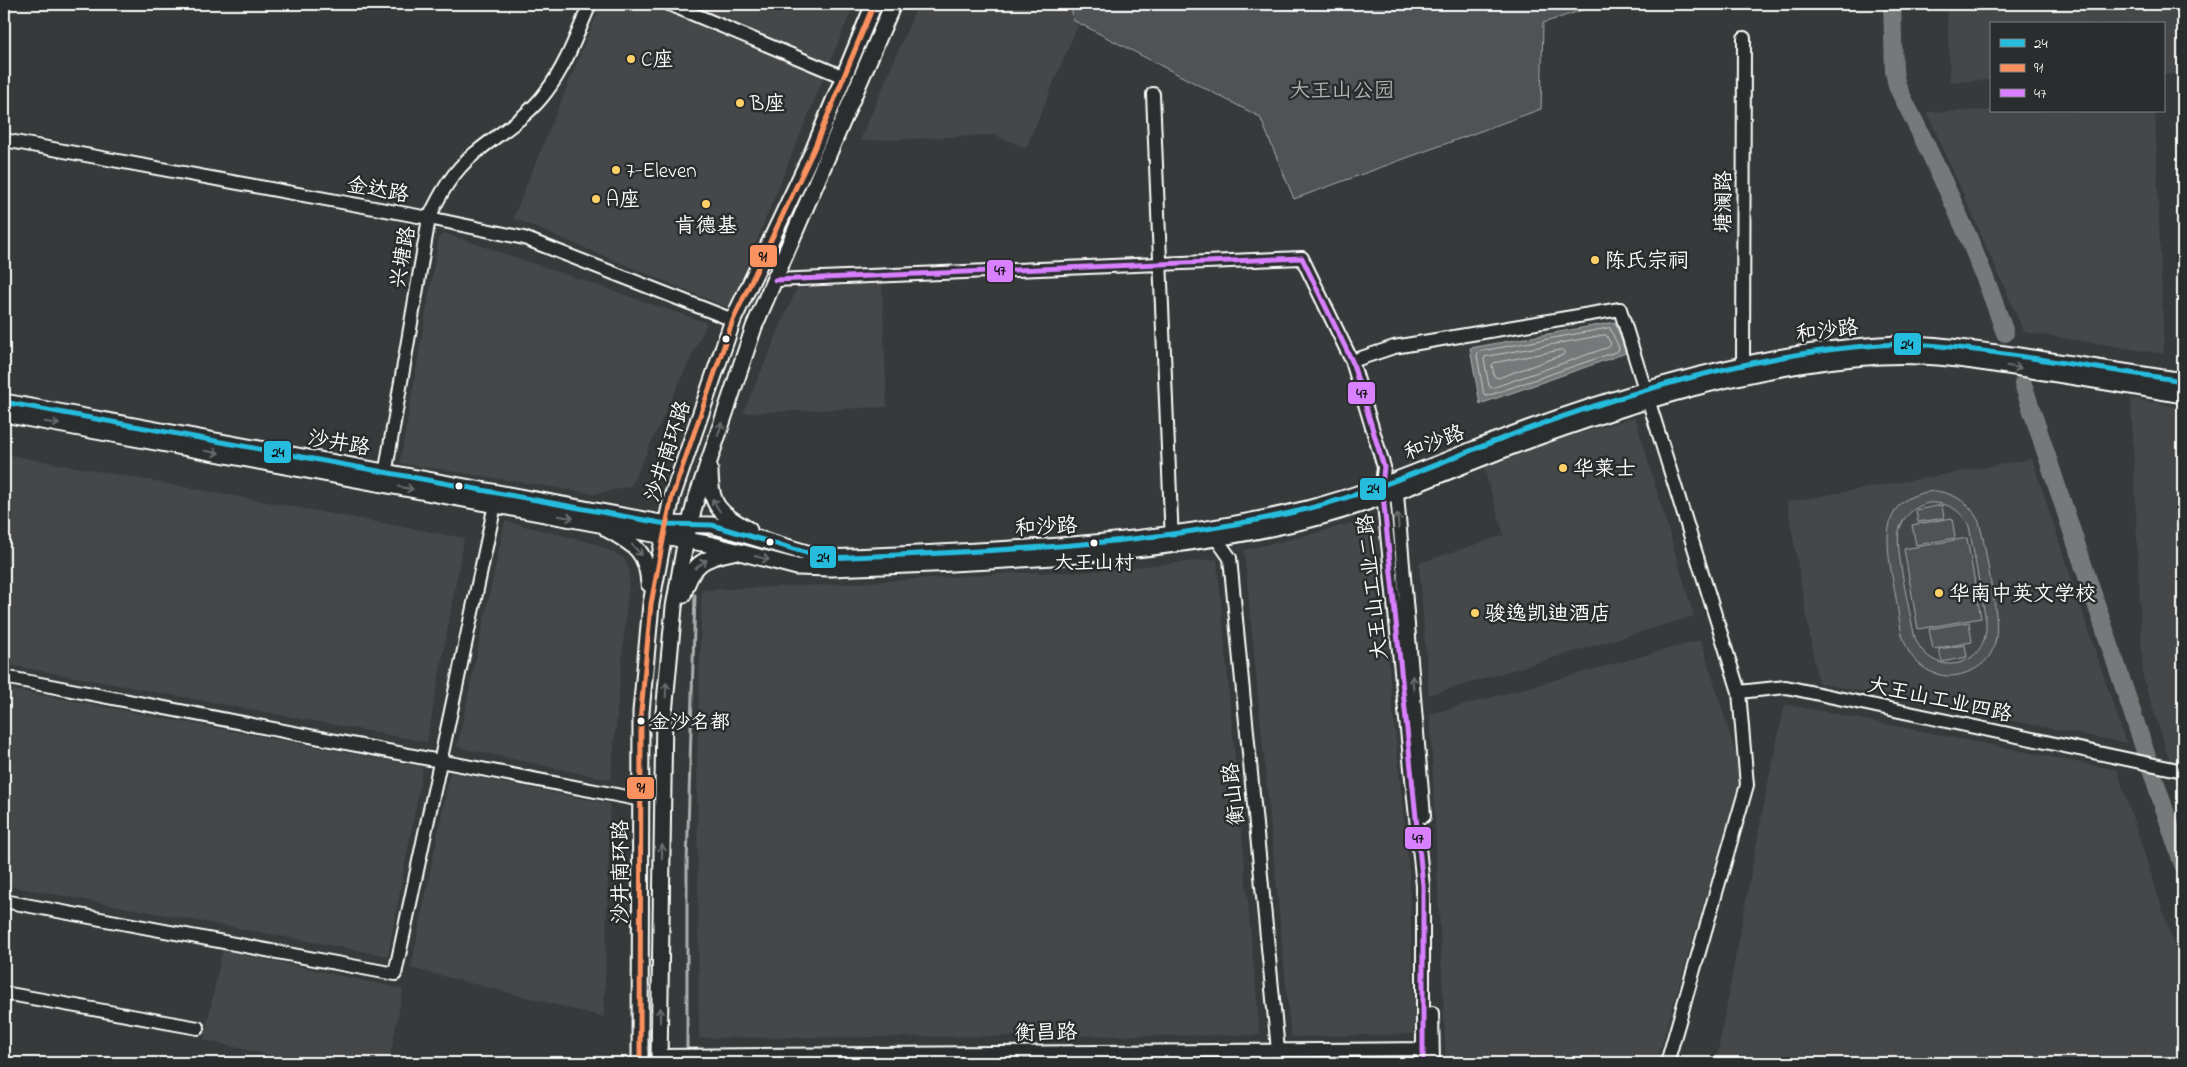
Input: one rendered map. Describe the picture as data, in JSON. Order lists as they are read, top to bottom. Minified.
{"streets":{"main road":["和沙路","沙井路","沙井南环路"],"street":["金达路","塘澜路","兴塘路","大王山工业二路","大王山工业四路","衡山路","衡昌路"]},"crossings":[["金达路","兴塘路"],["金达路","沙井南环路"],["塘澜路","和沙路"],["兴塘路","沙井路"],["和沙路","沙井路"],["和沙路","沙井南环路"],["和沙路","大王山工业二路"],["和沙路","衡山路"],["沙井路","沙井南环路"],["沙井南环路","衡昌路"],["大王山工业二路","衡昌路"],["衡山路","衡昌路"]],"parks":["大王山公园"],"places":["C座","B座","7-Eleven","A座","肯德基","陈氏宗祠","华莱士","大王山村","华南中英文学校","骏逸凯迪酒店","金沙名都"],"lines":["transit line 91","transit line 47","transit line 24"],"legend":["24","91","47"]}
